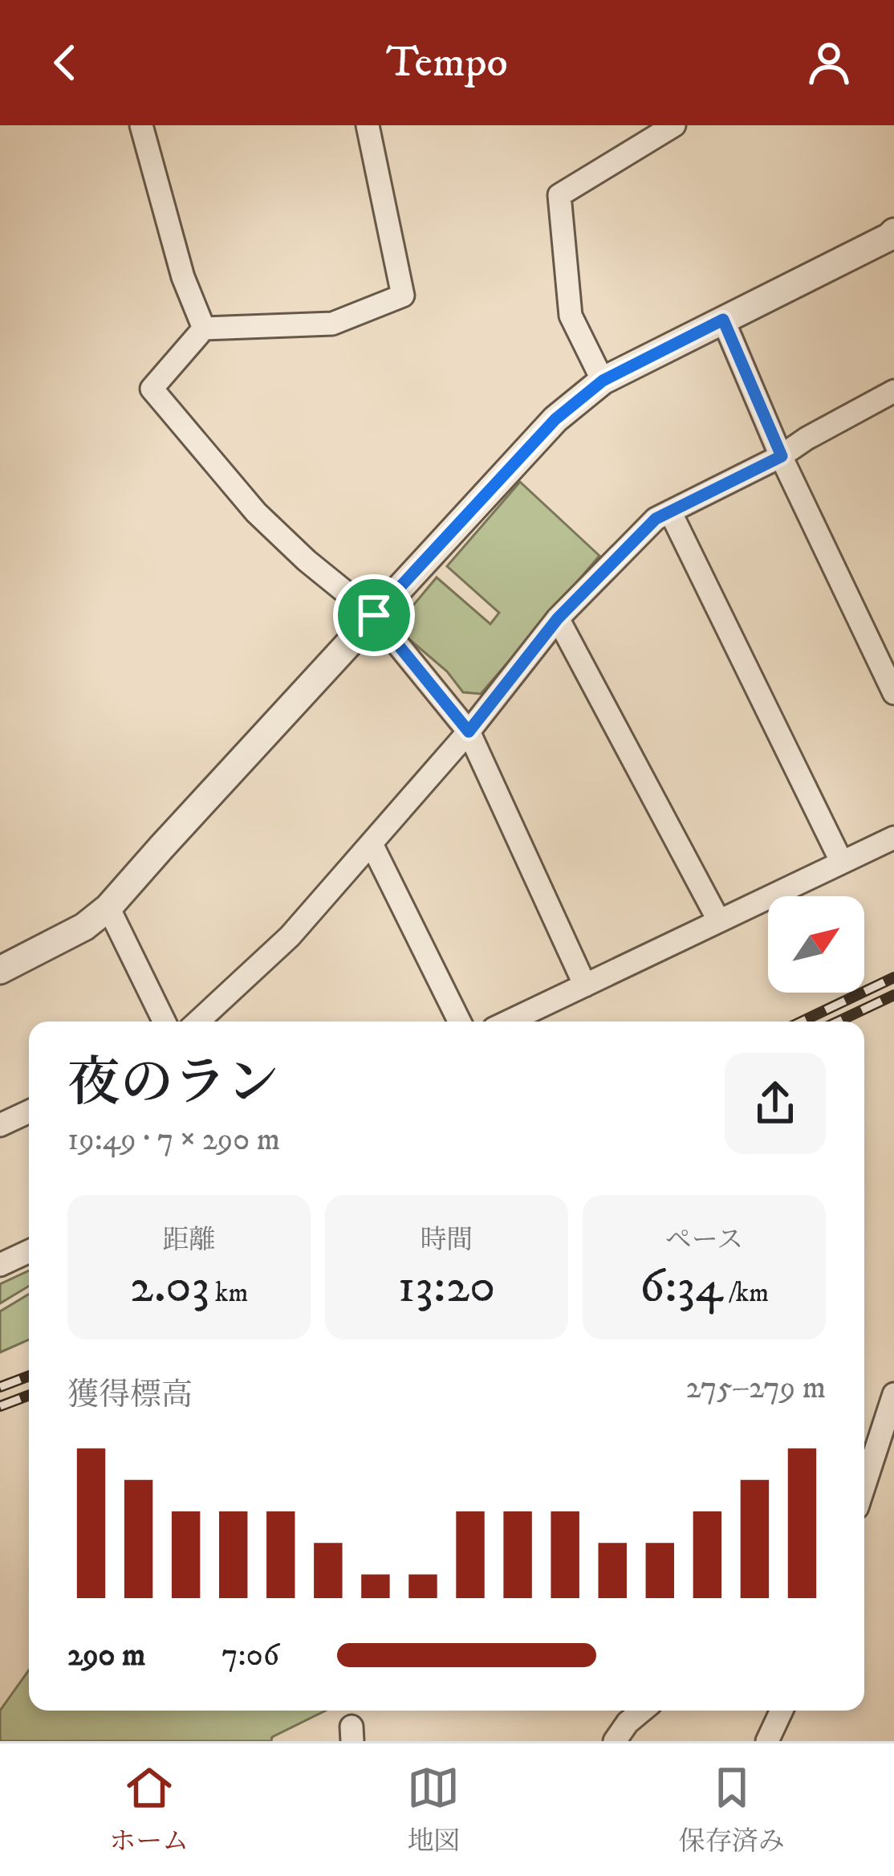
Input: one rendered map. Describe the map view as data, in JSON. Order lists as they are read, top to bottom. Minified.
{"north":"top right","page":{"header":"Tempo","heading":["夜のラン","19:49 · 7 × 290 m"],"stats":[["距離","2.03 km"],["時間","13:20"],["ペース","6:34 /km"]],"chart":["獲得標高","275–279 m"],"list":[{"name":"290 m","note":"7:06"}],"tabs":["ホーム","地図","保存済み"]}}
